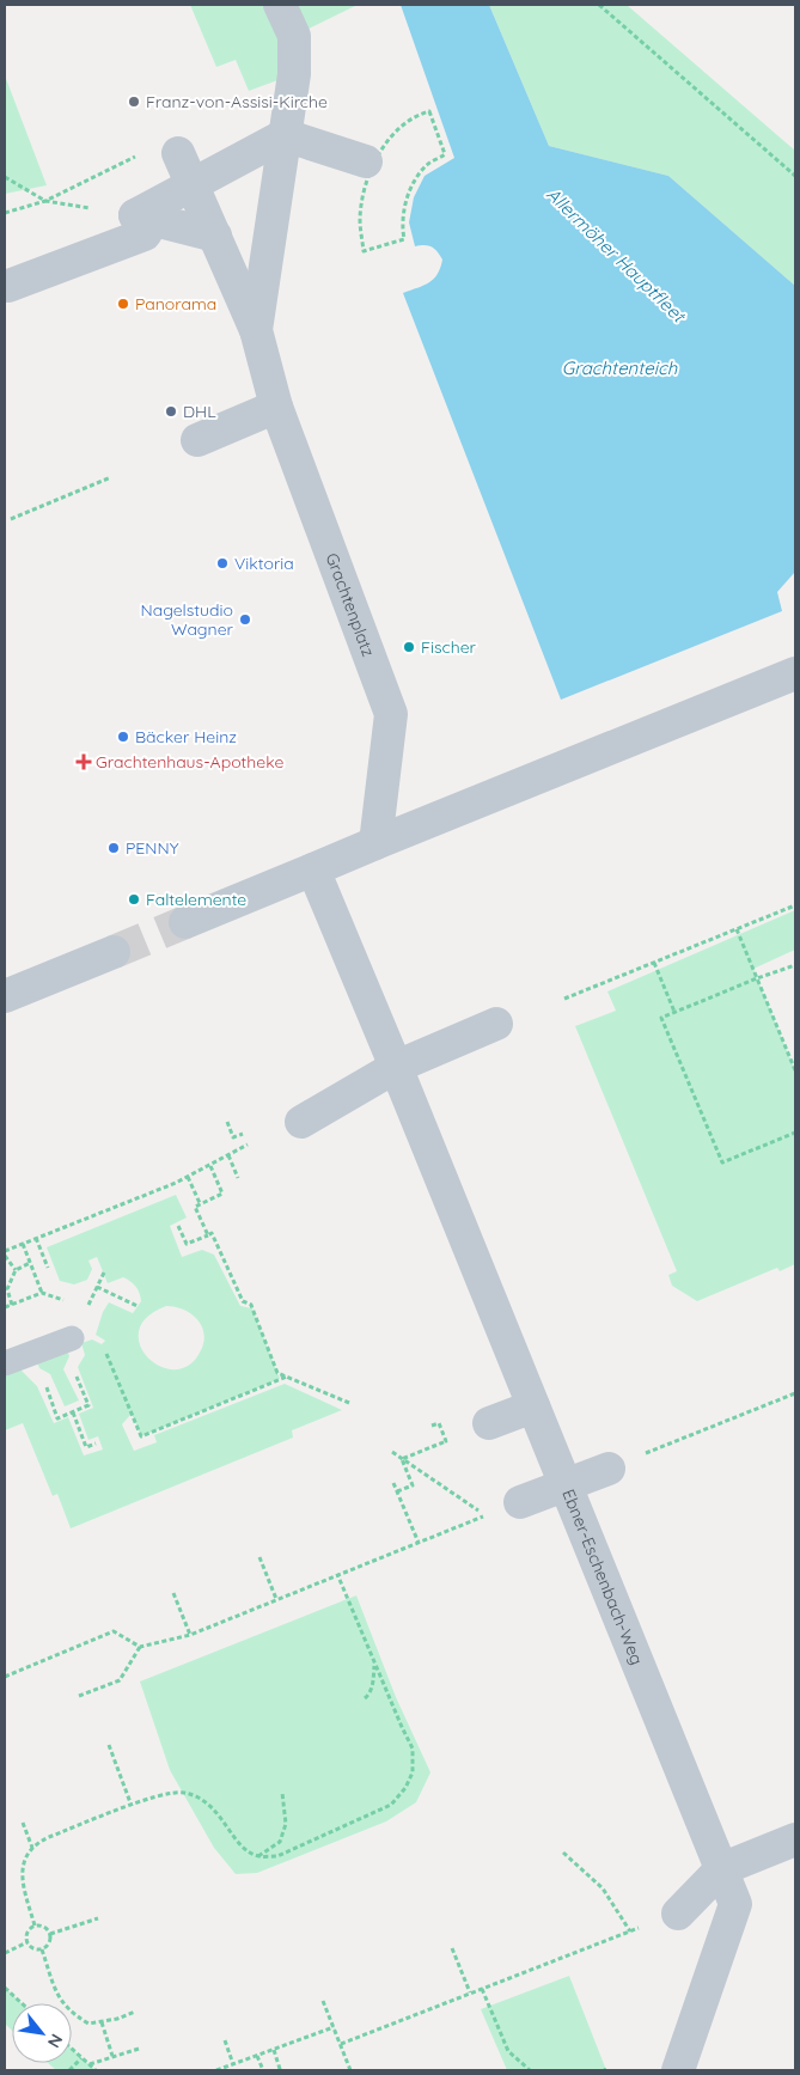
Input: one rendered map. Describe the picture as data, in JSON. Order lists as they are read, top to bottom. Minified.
{"streets":{"street":["Grachtenplatz","Ebner-Eschenbach-Weg"]},"water":["Allermöher Hauptfleet","Grachtenteich"],"places":{"other":["Franz-von-Assisi-Kirche","Panorama","DHL","Viktoria","Nagelstudio Wagner","Fischer","Bäcker Heinz","PENNY","Faltelemente"],"health":["Grachtenhaus-Apotheke"]},"north":"bottom right"}
